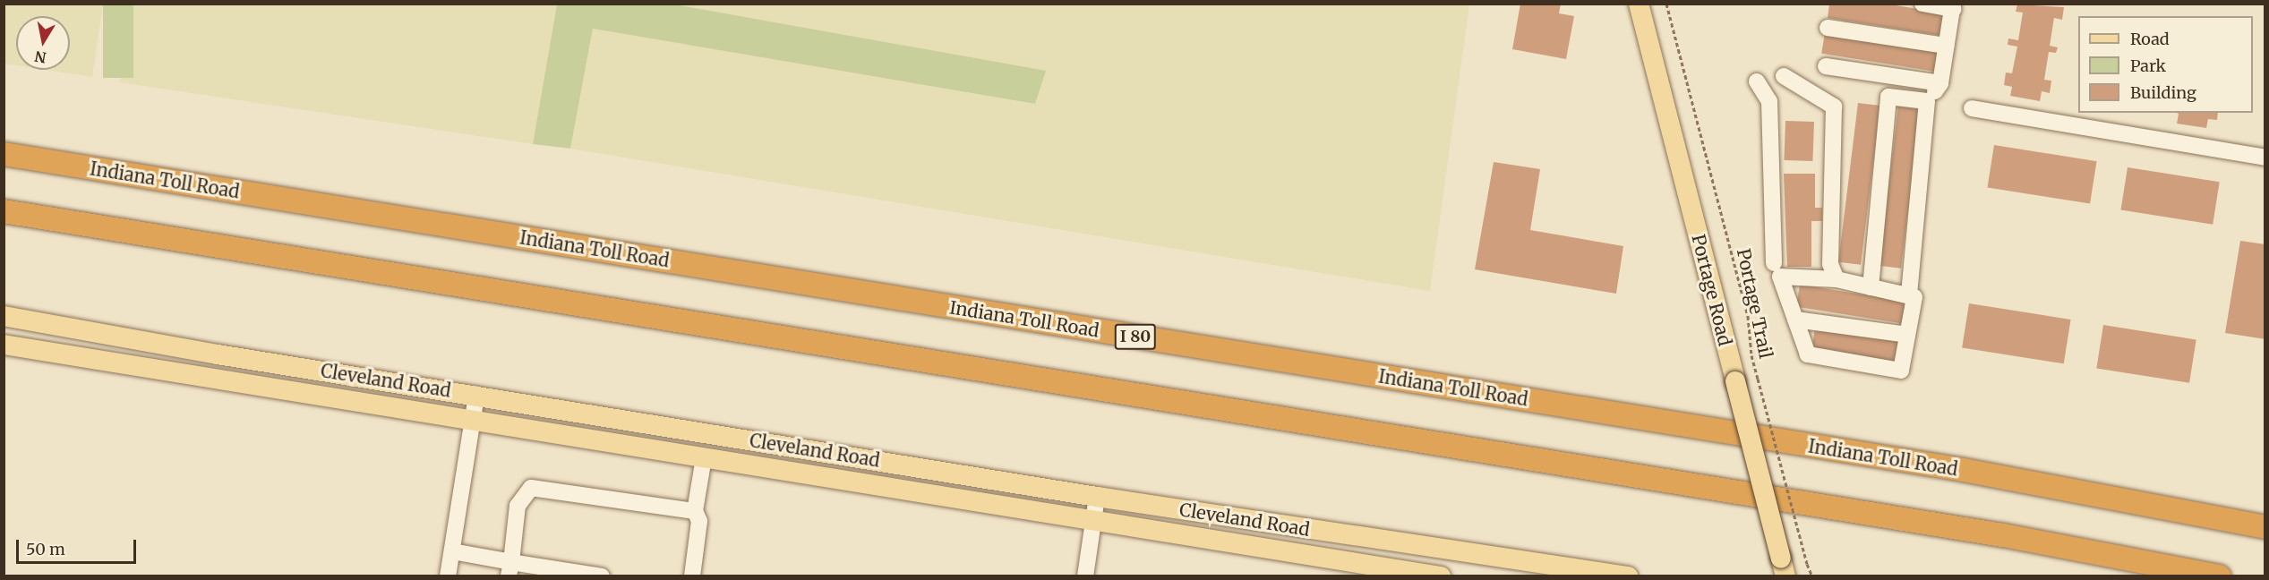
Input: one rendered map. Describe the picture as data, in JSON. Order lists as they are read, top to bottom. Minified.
{"streets":{"highway":["Indiana Toll Road","I 80"],"main road":["Portage Road","Cleveland Road"],"path":["Portage Trail"]},"legend":["Road","Park","Building"],"scale_bar":"50 m","north":"bottom"}
